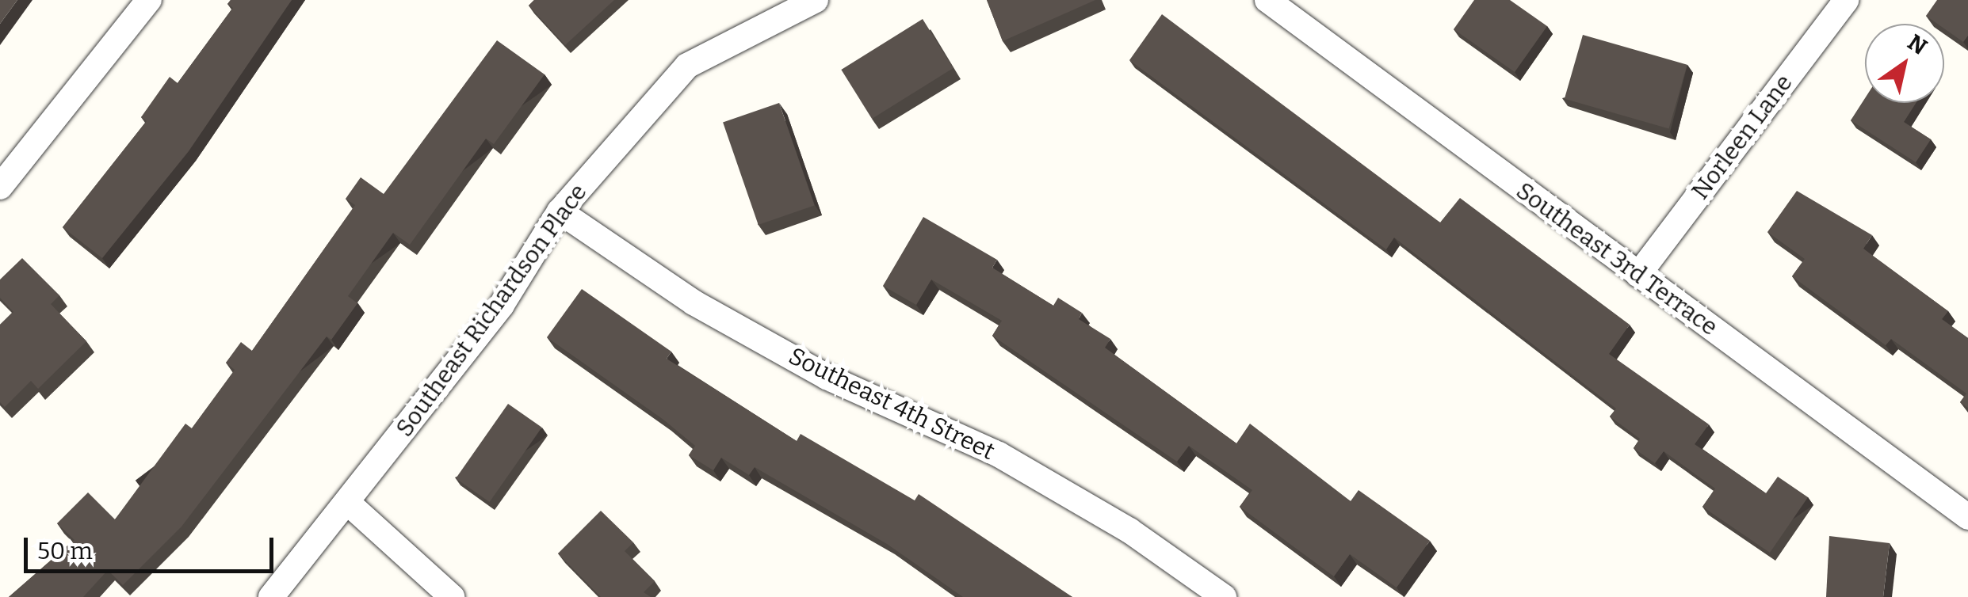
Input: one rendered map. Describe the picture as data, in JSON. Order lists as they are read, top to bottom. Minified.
{"streets":{"street":["Norleen Lane","Southeast 3rd Terrace","Southeast Richardson Place","Southeast 4th Street"]},"crossings":[["Norleen Lane","Southeast 3rd Terrace"],["Southeast Richardson Place","Southeast 4th Street"]],"scale_bar":"50 m","north":"top right"}
